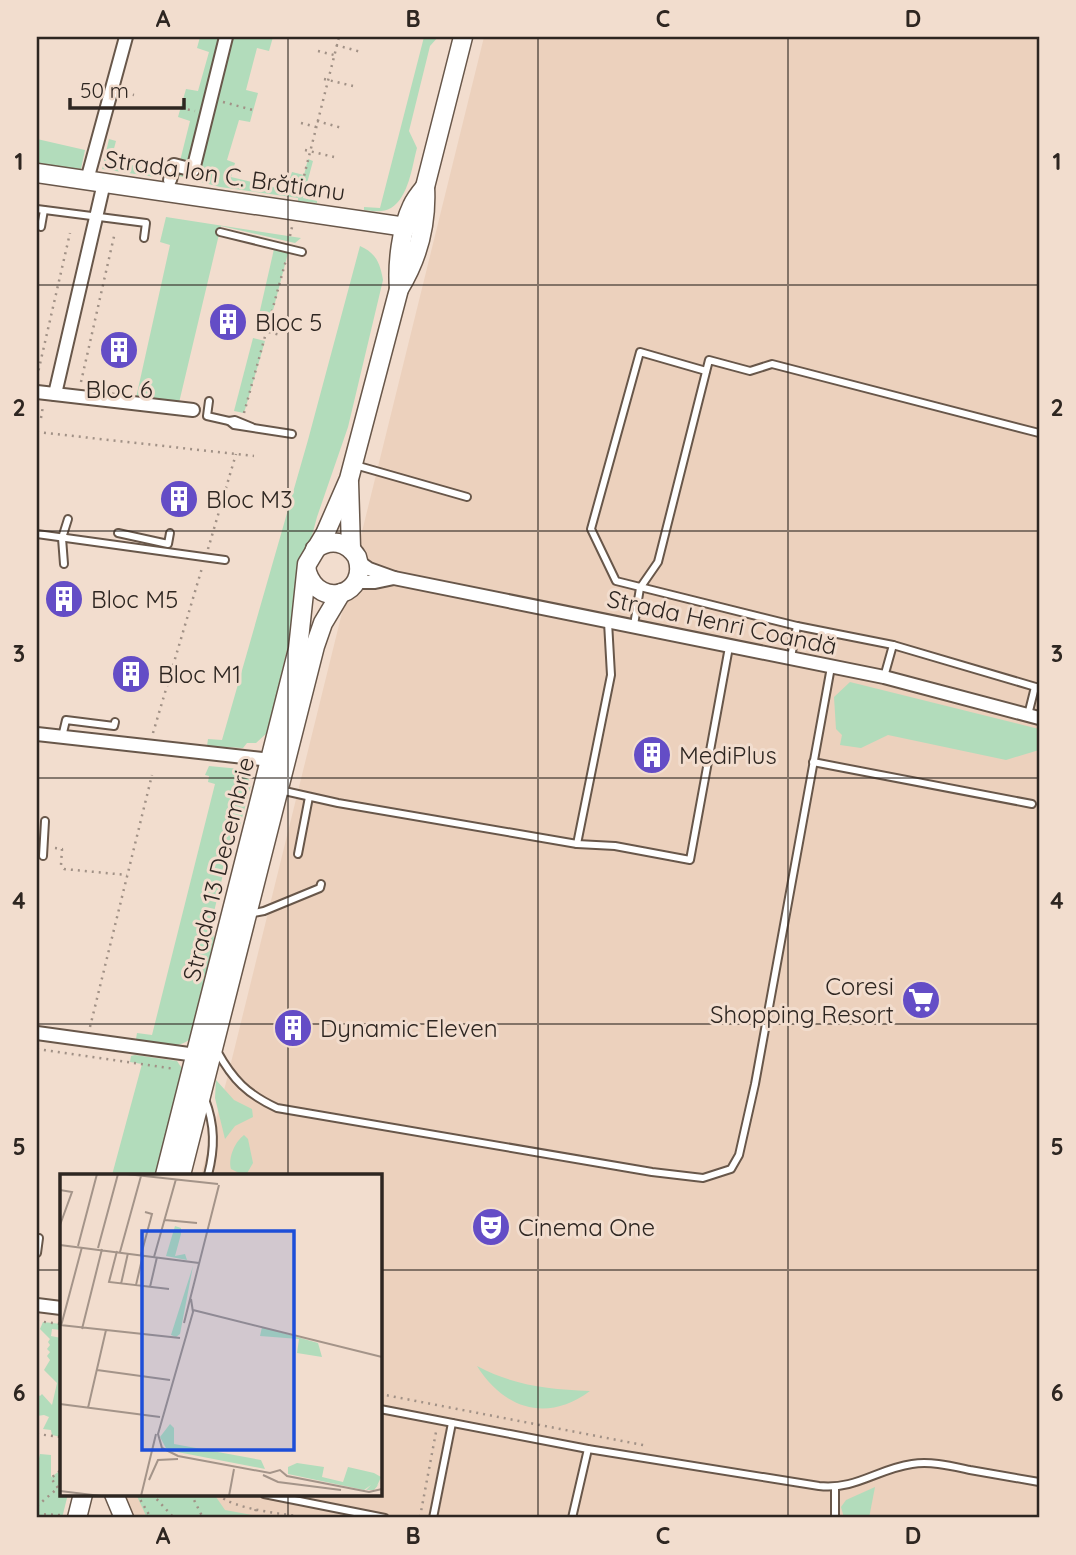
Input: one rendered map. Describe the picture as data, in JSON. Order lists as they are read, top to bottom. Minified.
{"streets":{"main road":["Strada Ion C. Brătianu","Strada 13 Decembrie"],"street":["Strada Henri Coandă"]},"crossings":[["Strada Ion C. Brătianu","Strada 13 Decembrie"],["Strada Henri Coandă","Strada 13 Decembrie"]],"places":{"building":["Bloc 5","Bloc 6","Bloc M3","Bloc M5","Bloc M1","MediPlus","Dynamic Eleven"],"supermarket":["Coresi Shopping Resort"],"theatre":["Cinema One"]},"scale_bar":"50 m","grid":{"columns":["A","B","C","D"],"rows":["1","2","3","4","5","6"]}}
